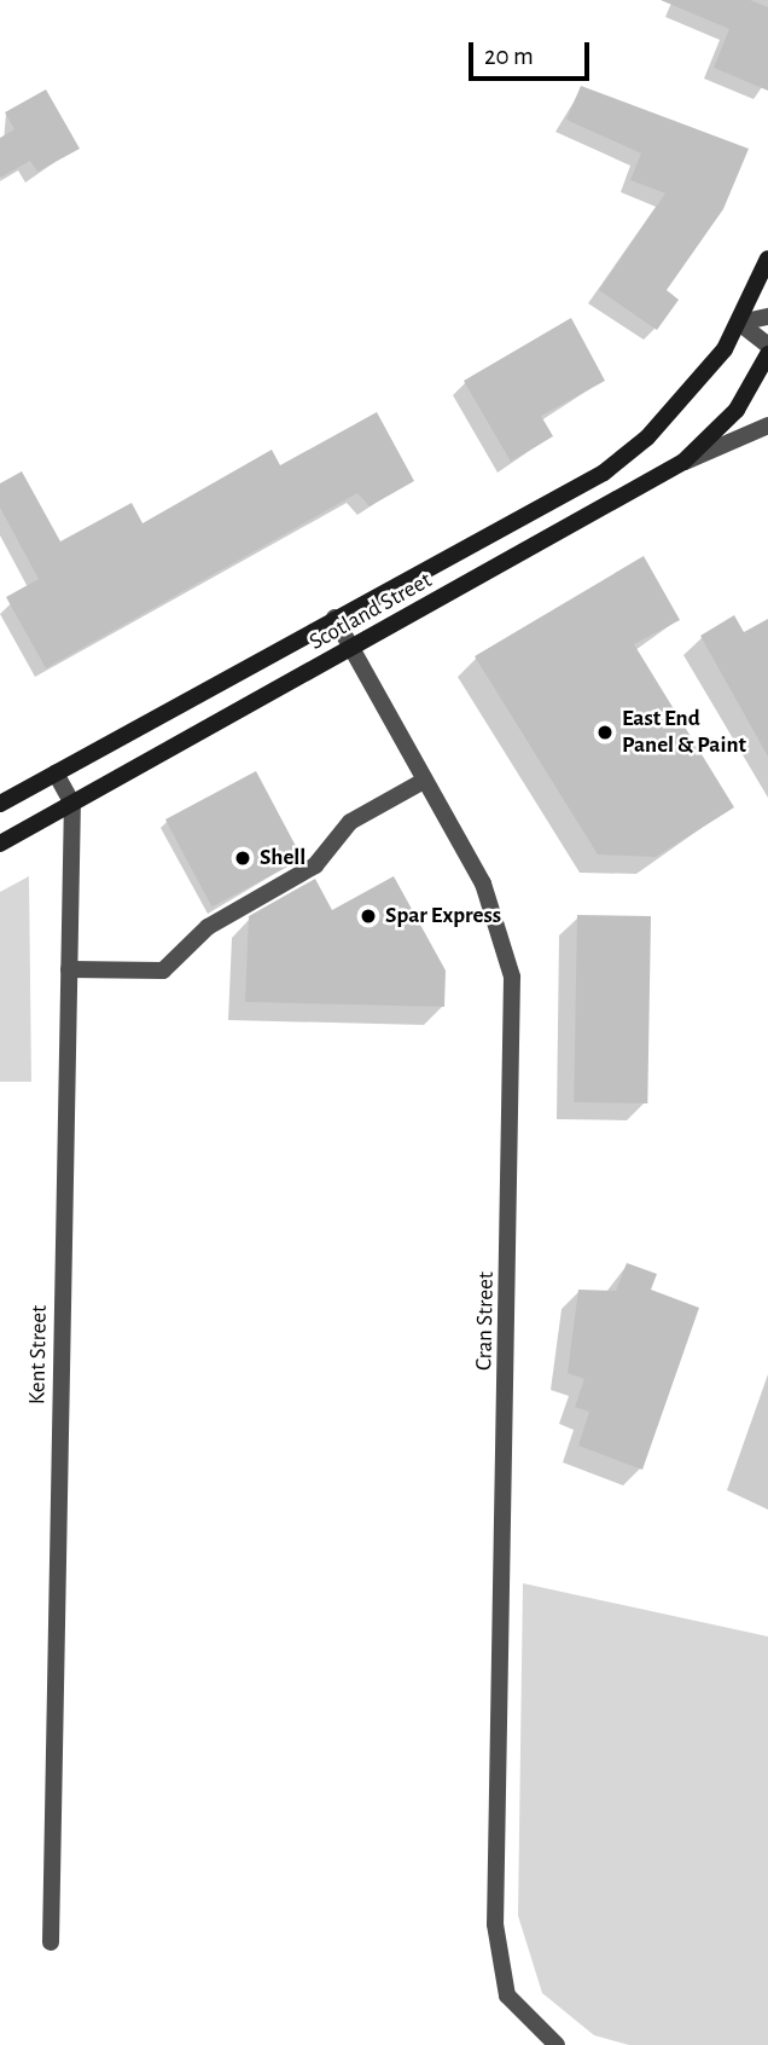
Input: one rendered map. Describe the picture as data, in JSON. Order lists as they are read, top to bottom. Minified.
{"streets":{"main road":["Scotland Street"],"street":["Cran Street","Kent Street"]},"crossings":[["Scotland Street","Cran Street"],["Scotland Street","Kent Street"]],"places":["East End Panel & Paint","Shell","Spar Express"],"scale_bar":"20 m"}
